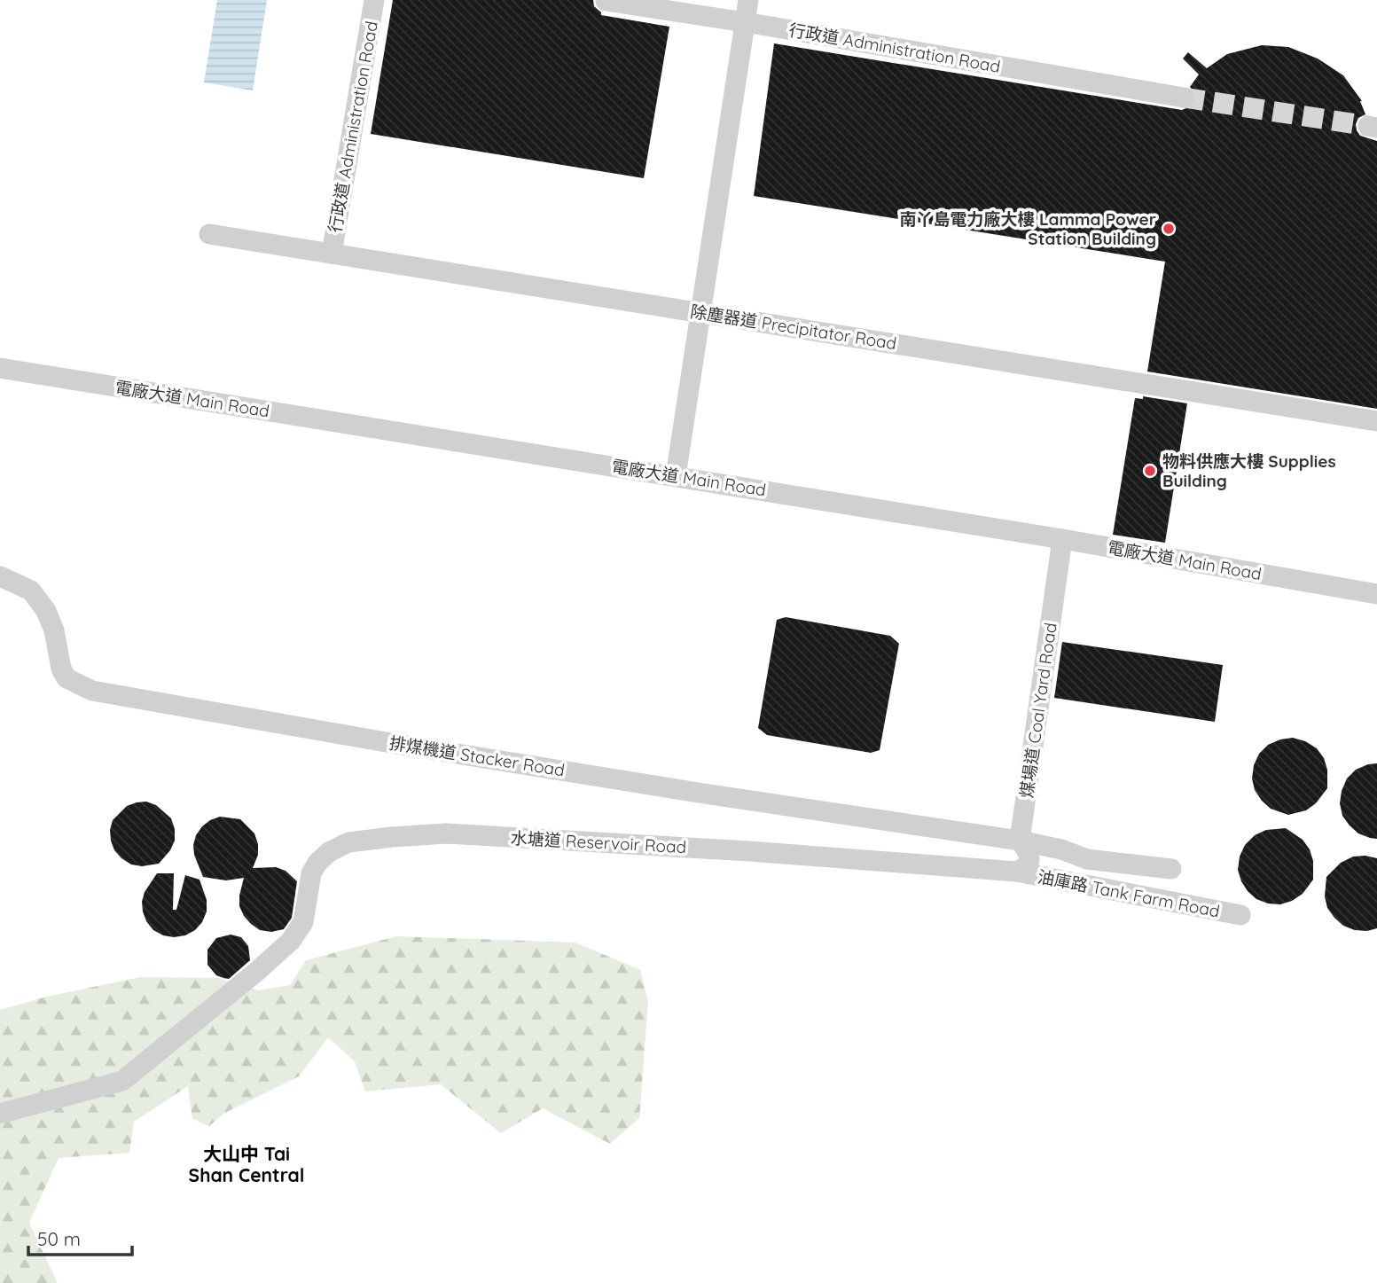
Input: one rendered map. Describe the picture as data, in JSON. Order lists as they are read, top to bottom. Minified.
{"streets":{"lane":["行政道 Administration Road","除塵器道 Precipitator Road","電廠大道 Main Road","煤場道 Coal Yard Road","排煤機道 Stacker Road","水塘道 Reservoir Road","油庫路 Tank Farm Road"]},"crossings":[["行政道 Administration Road","除塵器道 Precipitator Road"],["電廠大道 Main Road","煤場道 Coal Yard Road"],["煤場道 Coal Yard Road","排煤機道 Stacker Road"],["煤場道 Coal Yard Road","水塘道 Reservoir Road"],["煤場道 Coal Yard Road","油庫路 Tank Farm Road"],["水塘道 Reservoir Road","油庫路 Tank Farm Road"]],"districts":["大山中 Tai Shan Central"],"places":["南丫島電力廠大樓 Lamma Power Station Building","物料供應大樓 Supplies Building"],"scale_bar":"50 m"}
